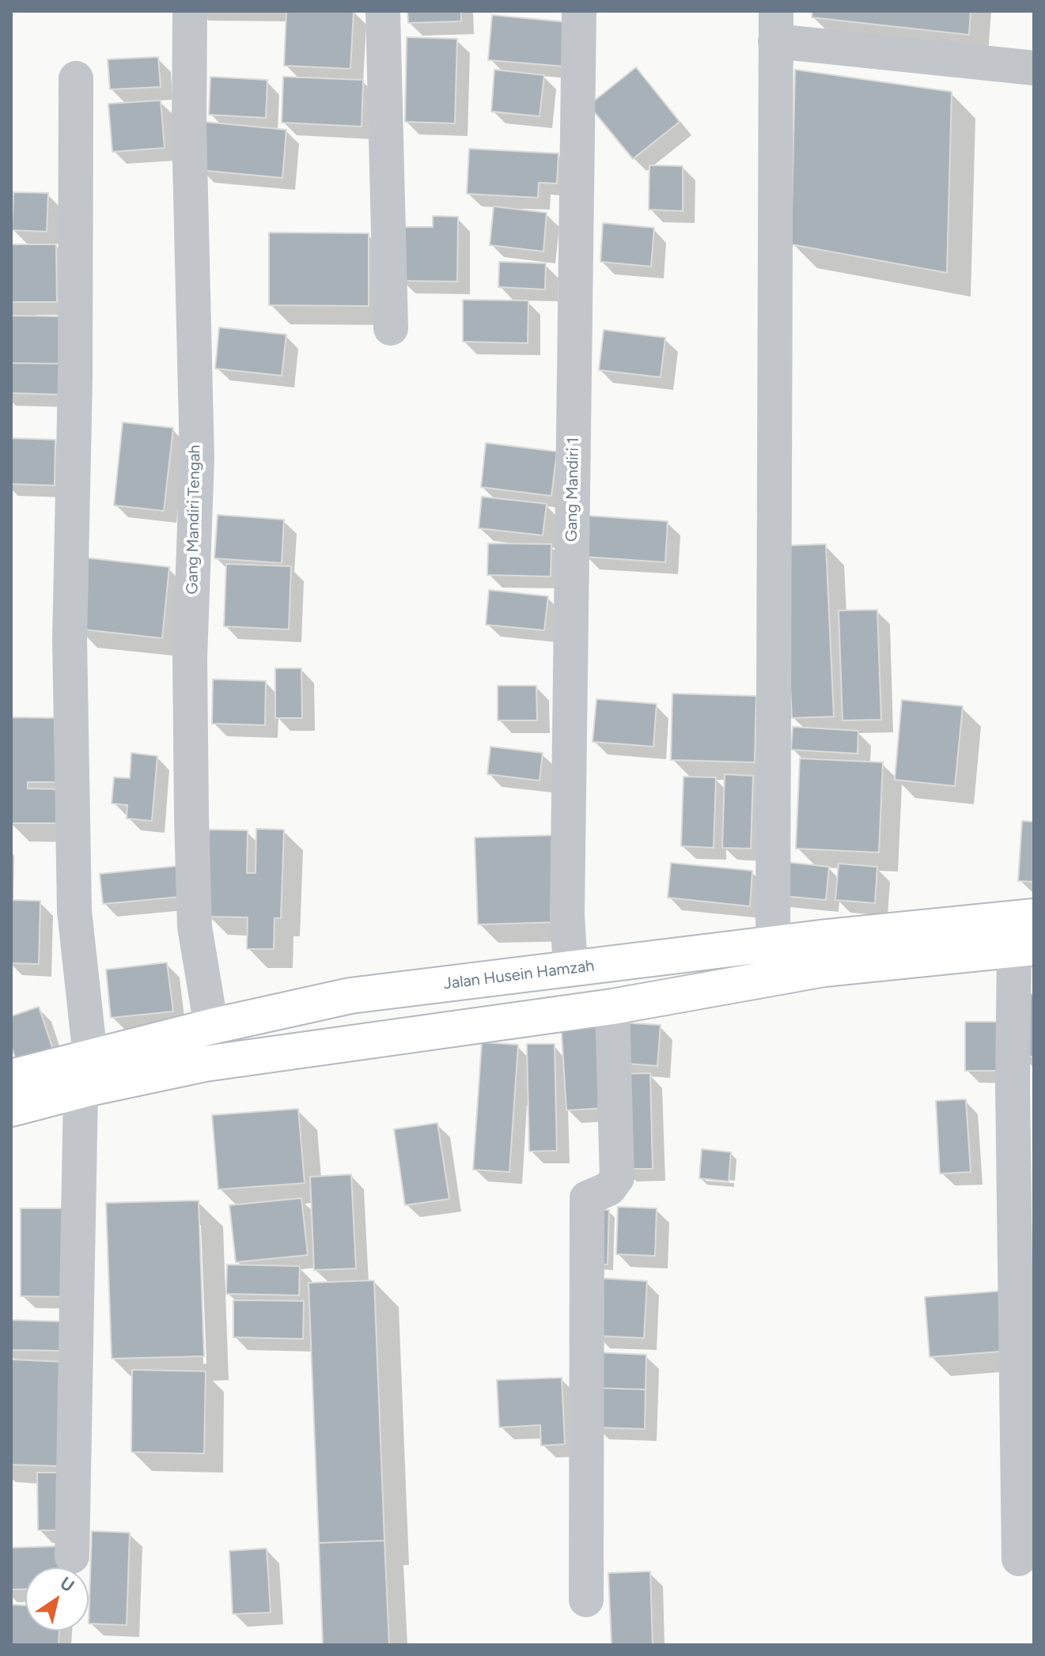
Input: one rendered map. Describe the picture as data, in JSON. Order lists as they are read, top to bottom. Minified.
{"streets":{"street":["Gang Mandiri 1","Gang Mandiri Tengah","Jalan Husein Hamzah"]},"crossings":[["Gang Mandiri 1","Jalan Husein Hamzah"],["Gang Mandiri Tengah","Jalan Husein Hamzah"]],"north":"top right"}
